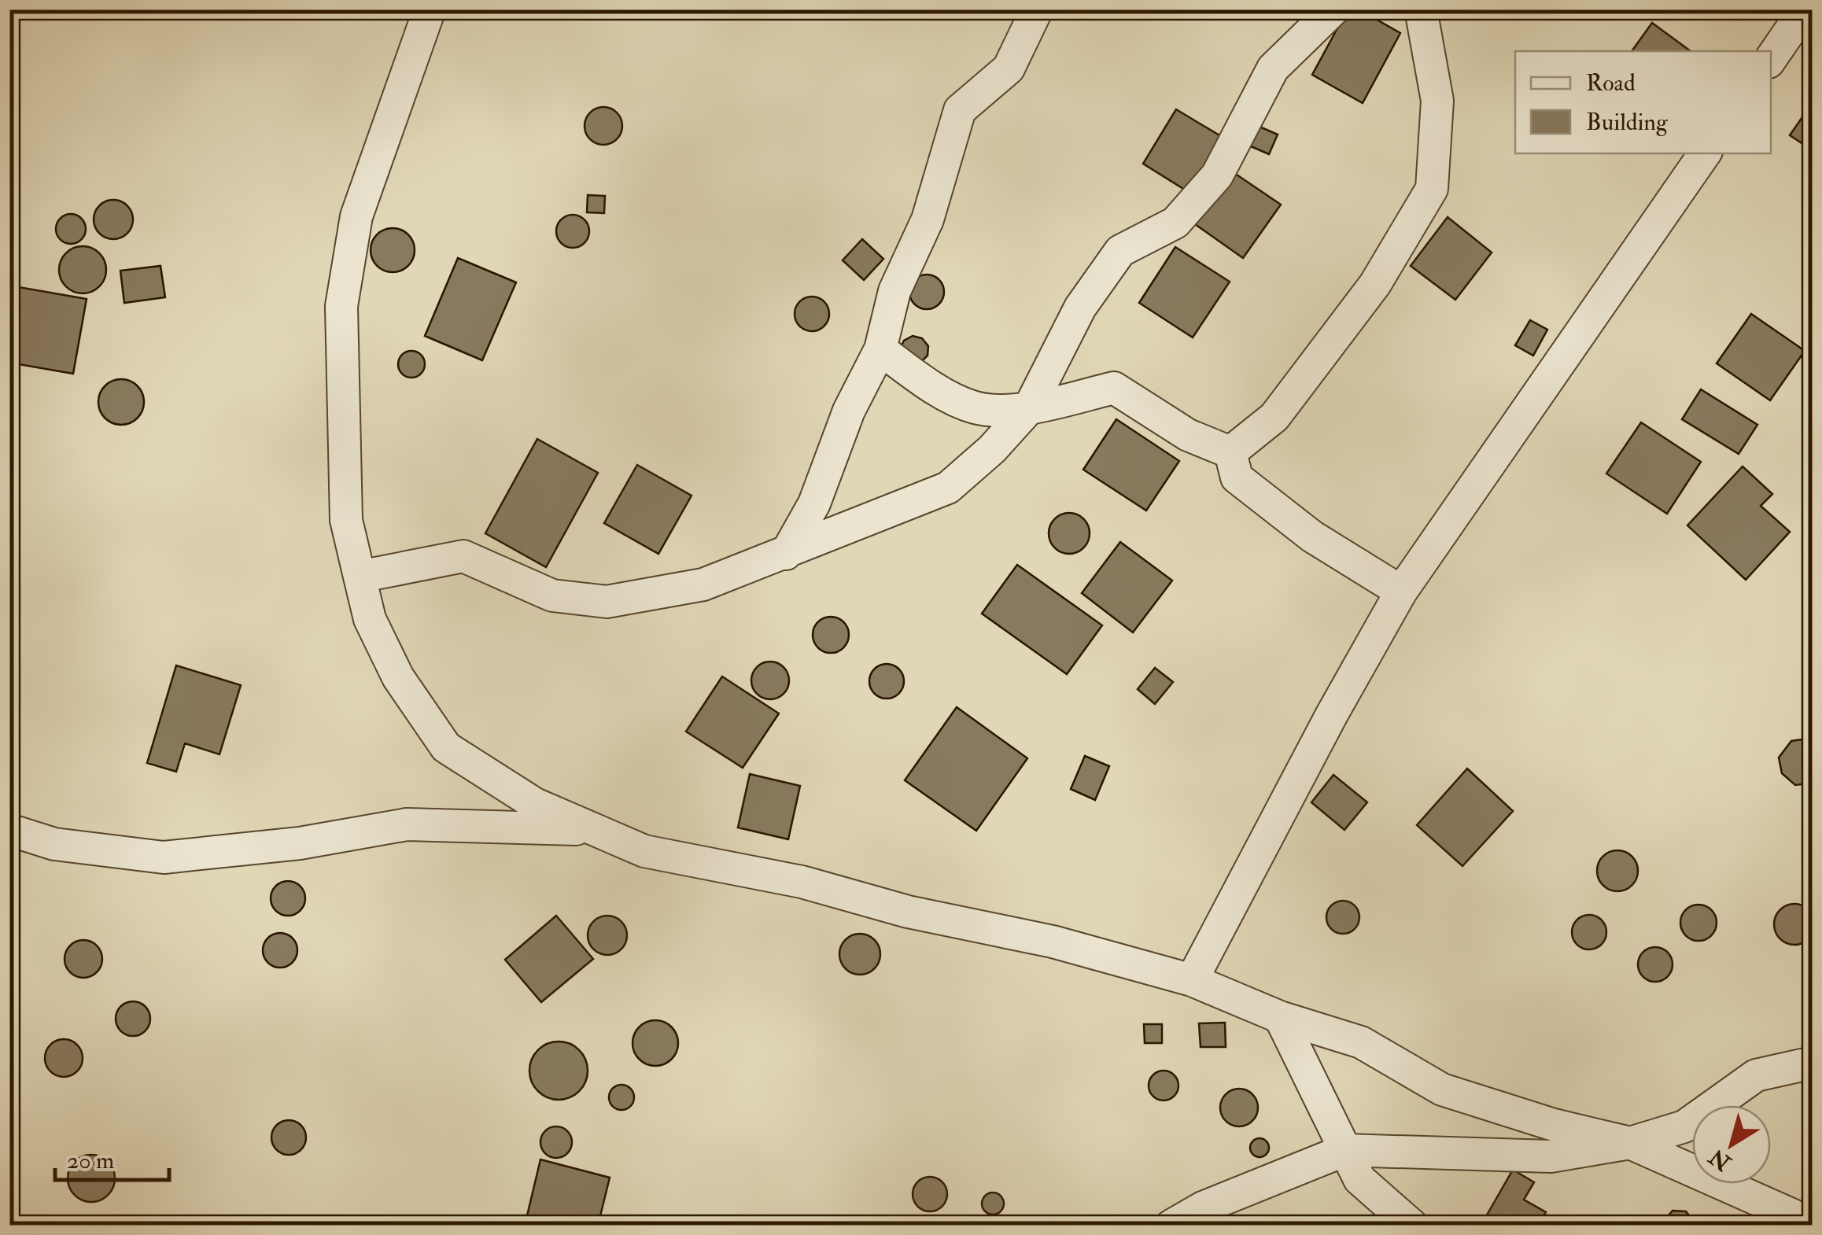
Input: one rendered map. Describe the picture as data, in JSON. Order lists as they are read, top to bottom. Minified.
{"legend":["Road","Building"],"scale_bar":"20 m","north":"bottom left"}
